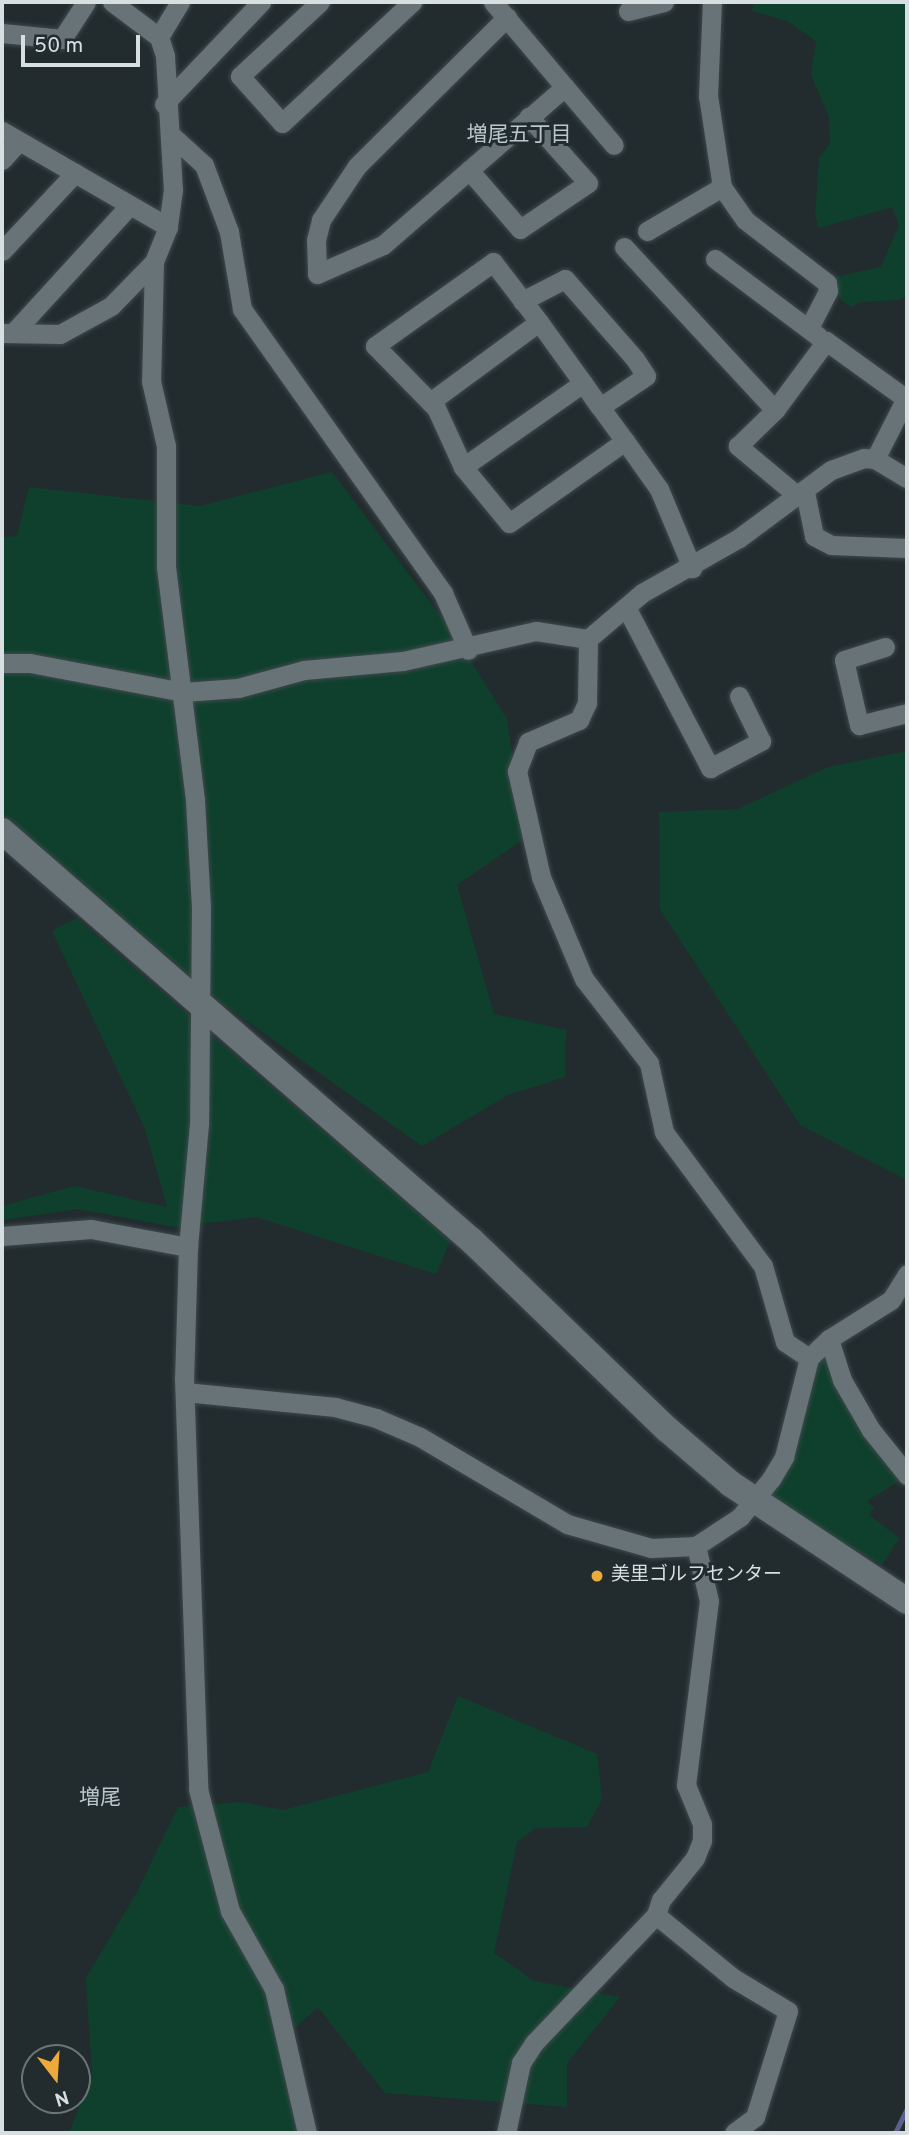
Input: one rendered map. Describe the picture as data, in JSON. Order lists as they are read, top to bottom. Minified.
{"districts":["増尾五丁目","増尾"],"places":["美里ゴルフセンター"],"scale_bar":"50 m","north":"bottom"}
